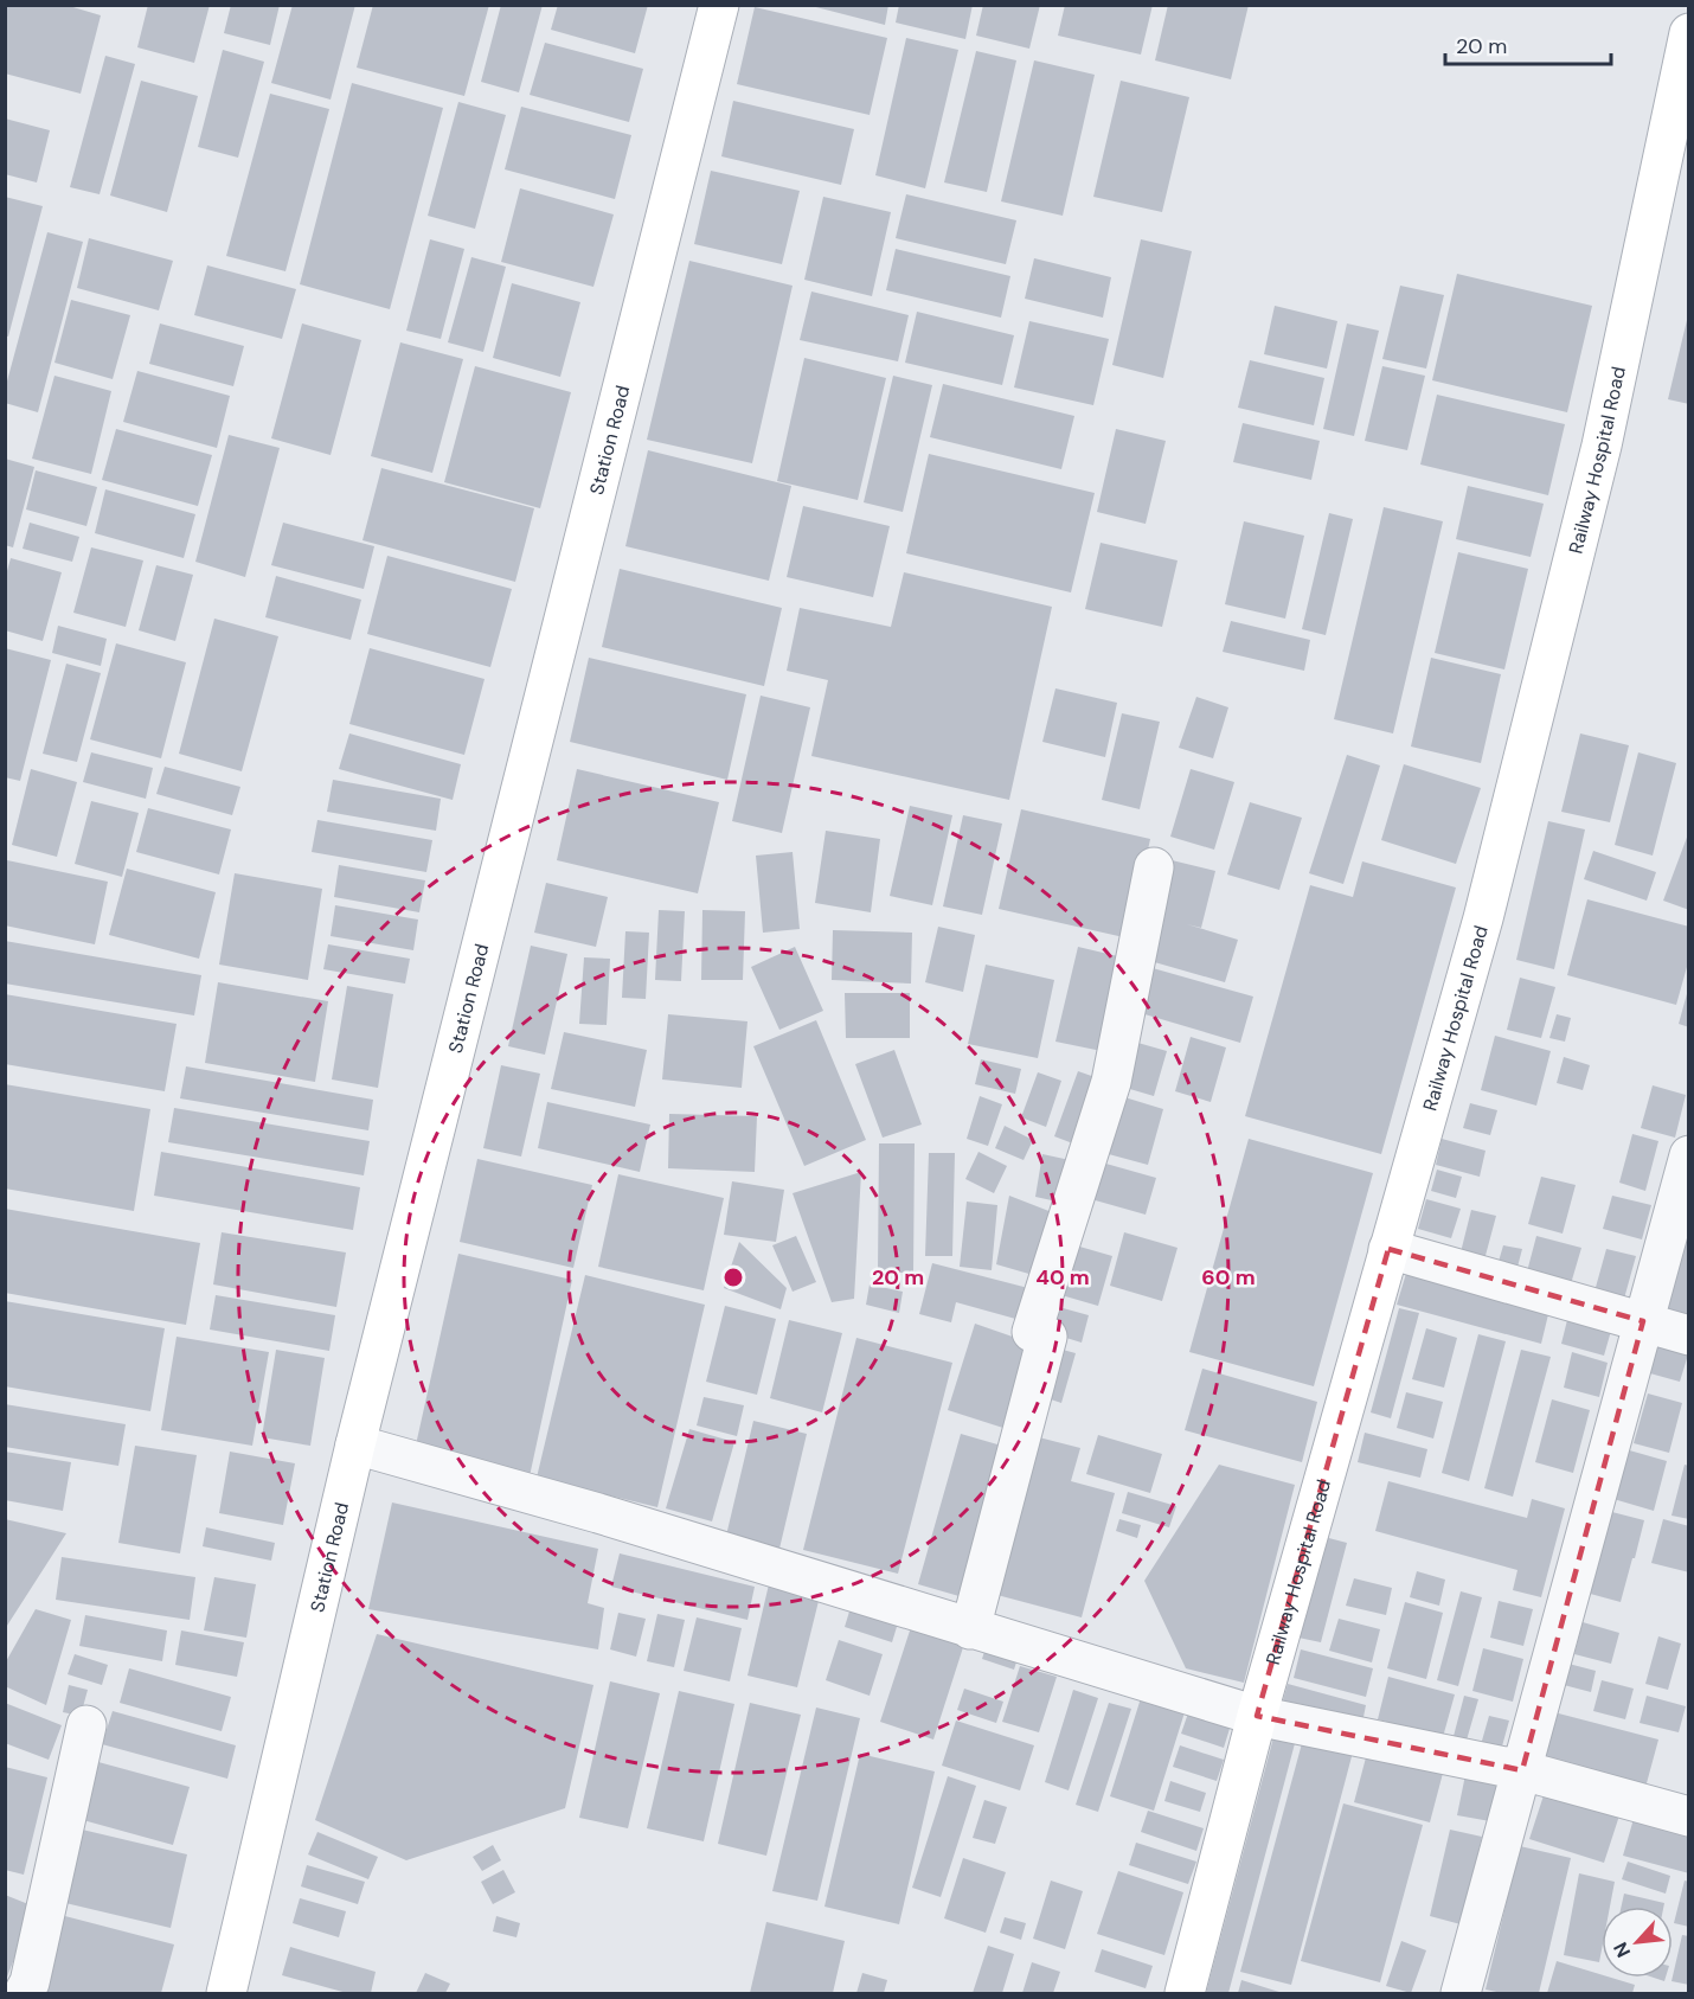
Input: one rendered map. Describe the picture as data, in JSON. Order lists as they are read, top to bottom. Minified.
{"streets":{"street":["Station Road","Railway Hospital Road"]},"scale_bar":"20 m","north":"bottom left","rings":["20 m","40 m","60 m"]}
